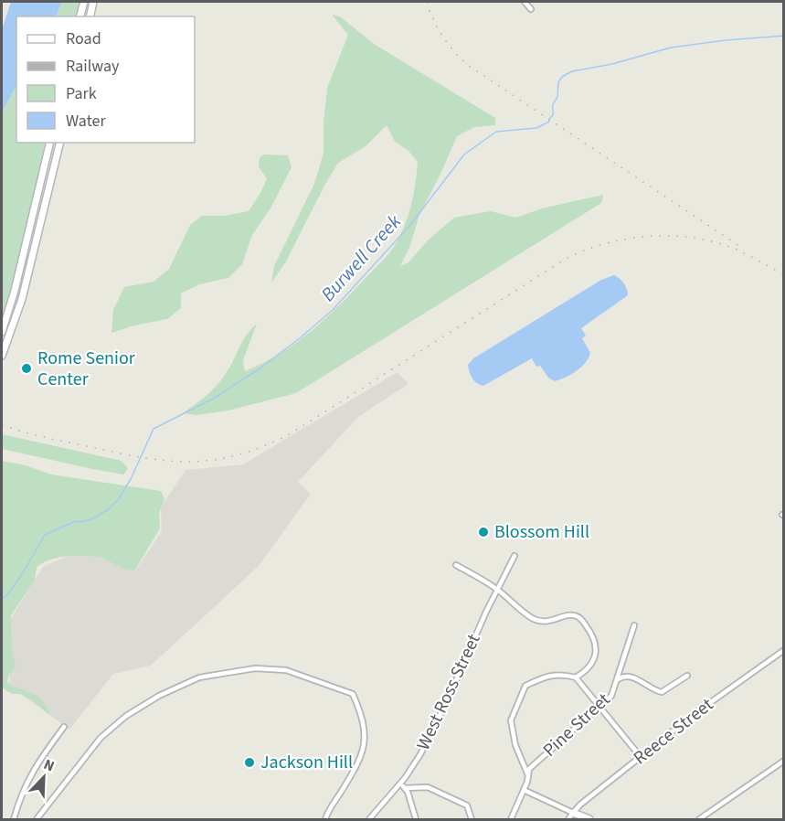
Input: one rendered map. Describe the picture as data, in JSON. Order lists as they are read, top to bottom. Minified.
{"streets":{"street":["West Ross Street","Pine Street","Reece Street"]},"water":["Burwell Creek"],"places":["Rome Senior Center","Blossom Hill","Jackson Hill"],"legend":["Road","Railway","Park","Water"],"north":"top right"}
